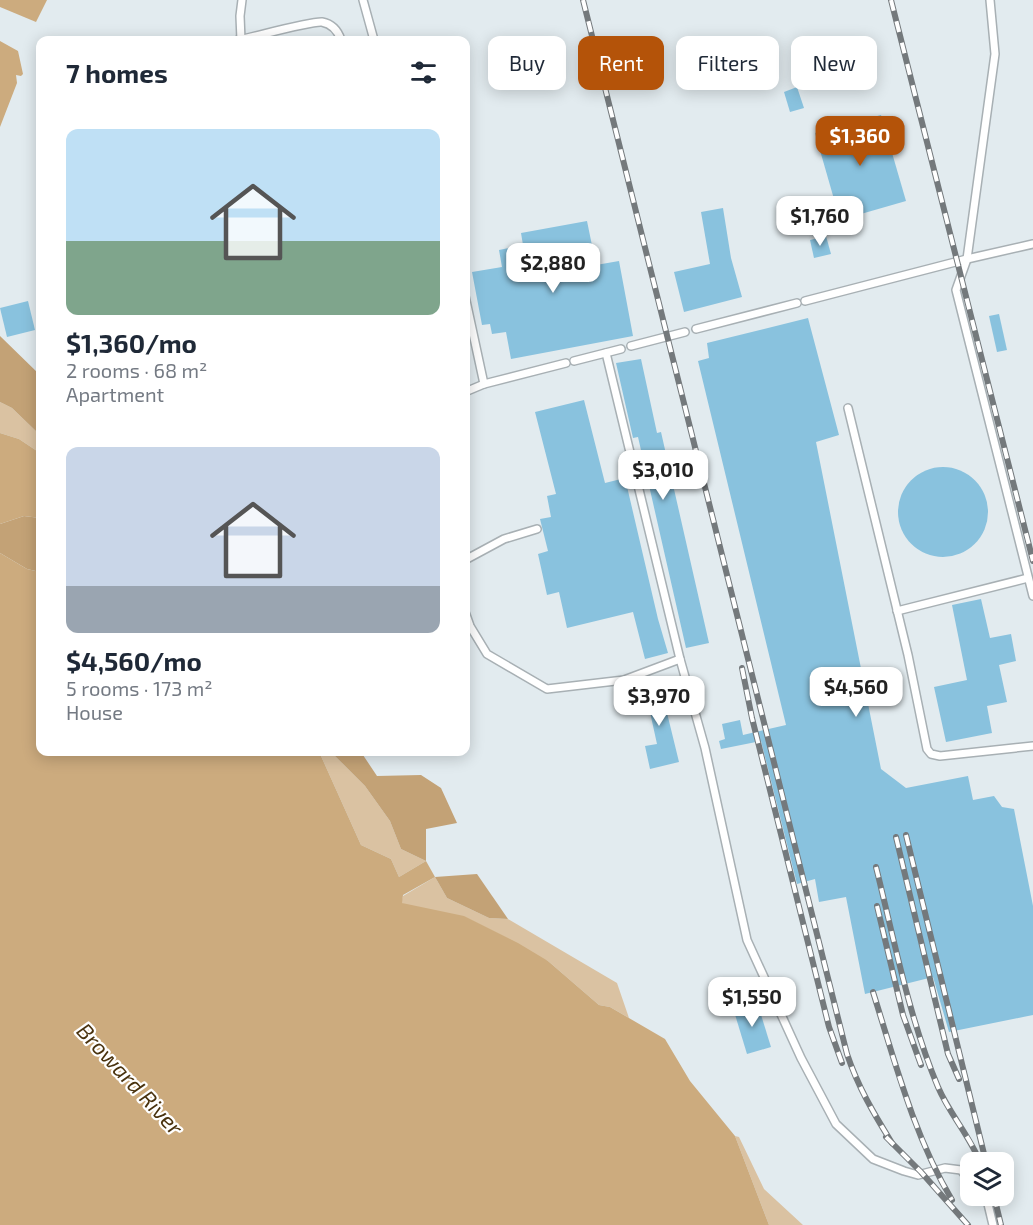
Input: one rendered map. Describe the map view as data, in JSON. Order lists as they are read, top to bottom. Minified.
{"water":["Broward River"],"page":{"chip":["Buy","Rent","Filters","New"],"heading":"7 homes","list":[{"name":"$1,360/mo","note":"2 rooms · 68 m² · Apartment"},{"name":"$4,560/mo","note":"5 rooms · 173 m² · House"}],"price":["$1,360","$1,760","$2,880","$3,010","$4,560","$3,970","$1,550"]}}
